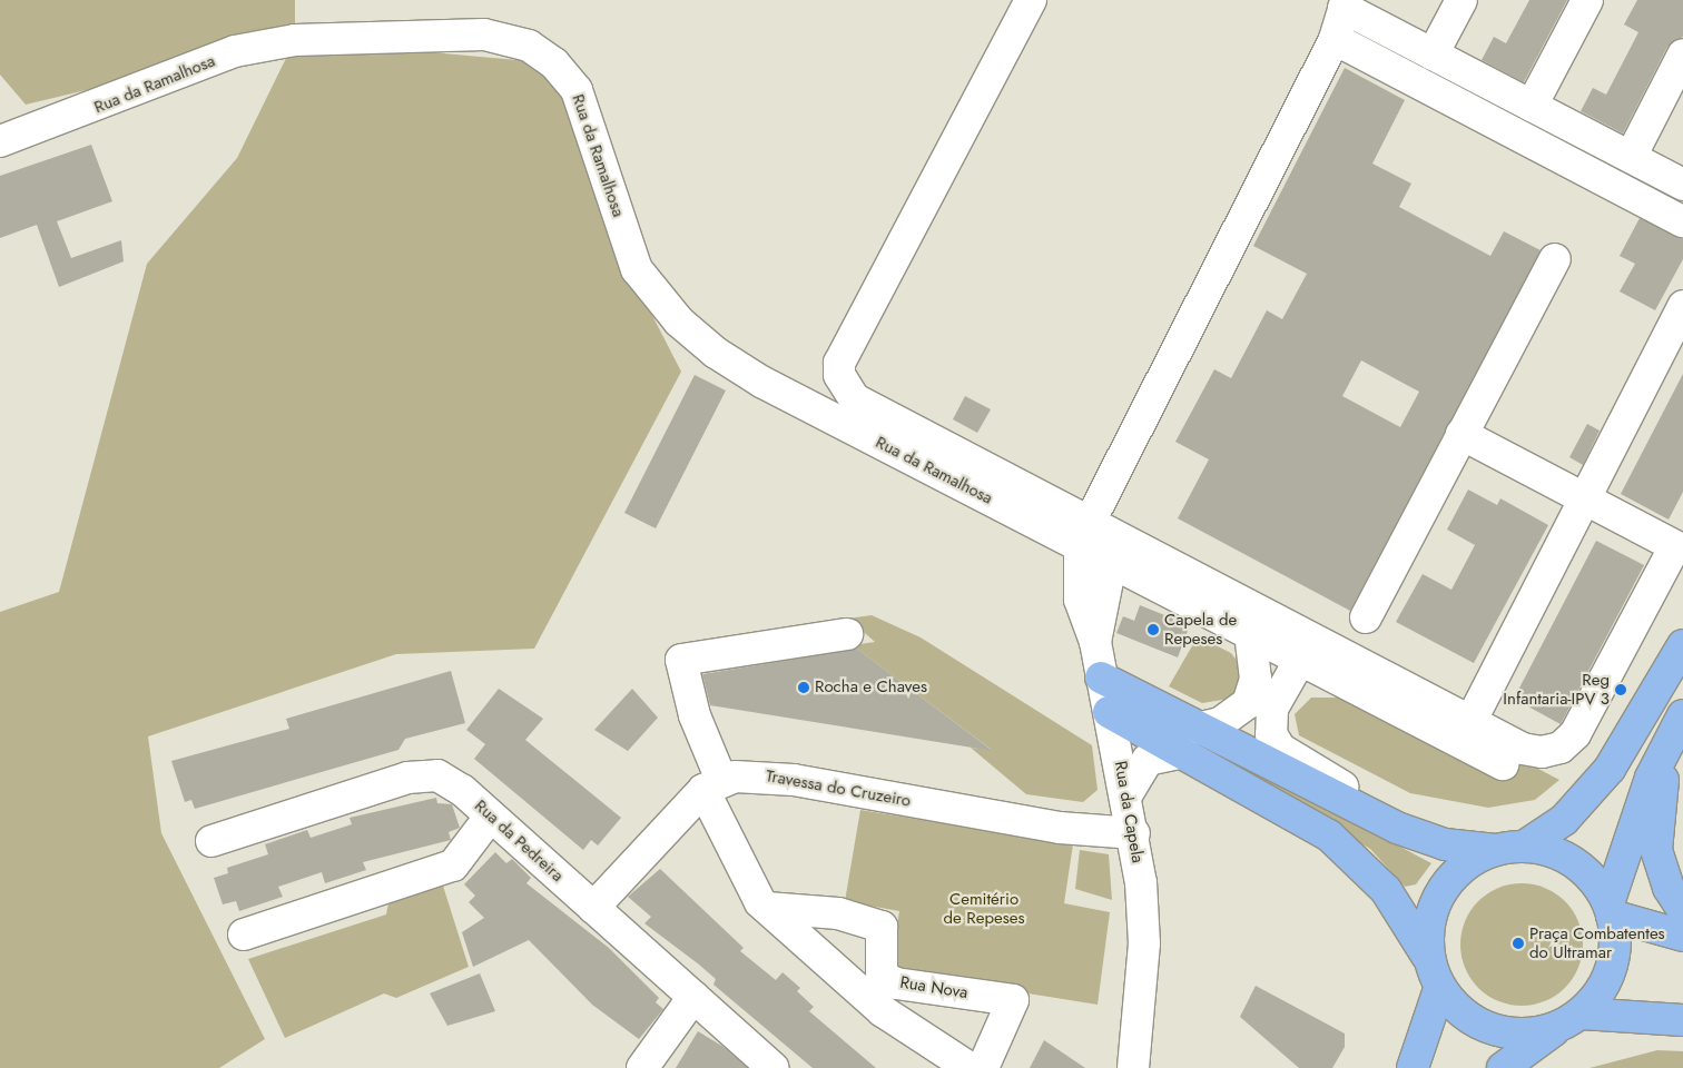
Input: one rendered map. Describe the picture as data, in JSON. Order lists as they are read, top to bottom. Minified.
{"streets":{"street":["Rua da Ramalhosa","Travessa do Cruzeiro","Rua da Capela","Rua da Pedreira","Rua Nova"]},"crossings":[["Rua da Ramalhosa","Rua da Capela"],["Travessa do Cruzeiro","Rua da Capela"],["Travessa do Cruzeiro","Rua Nova"]],"parks":["Cemitério de Repeses"],"places":["Capela de Repeses","Rocha e Chaves","Reg Infantaria-IPV 3","Praça Combatentes do Ultramar"]}
